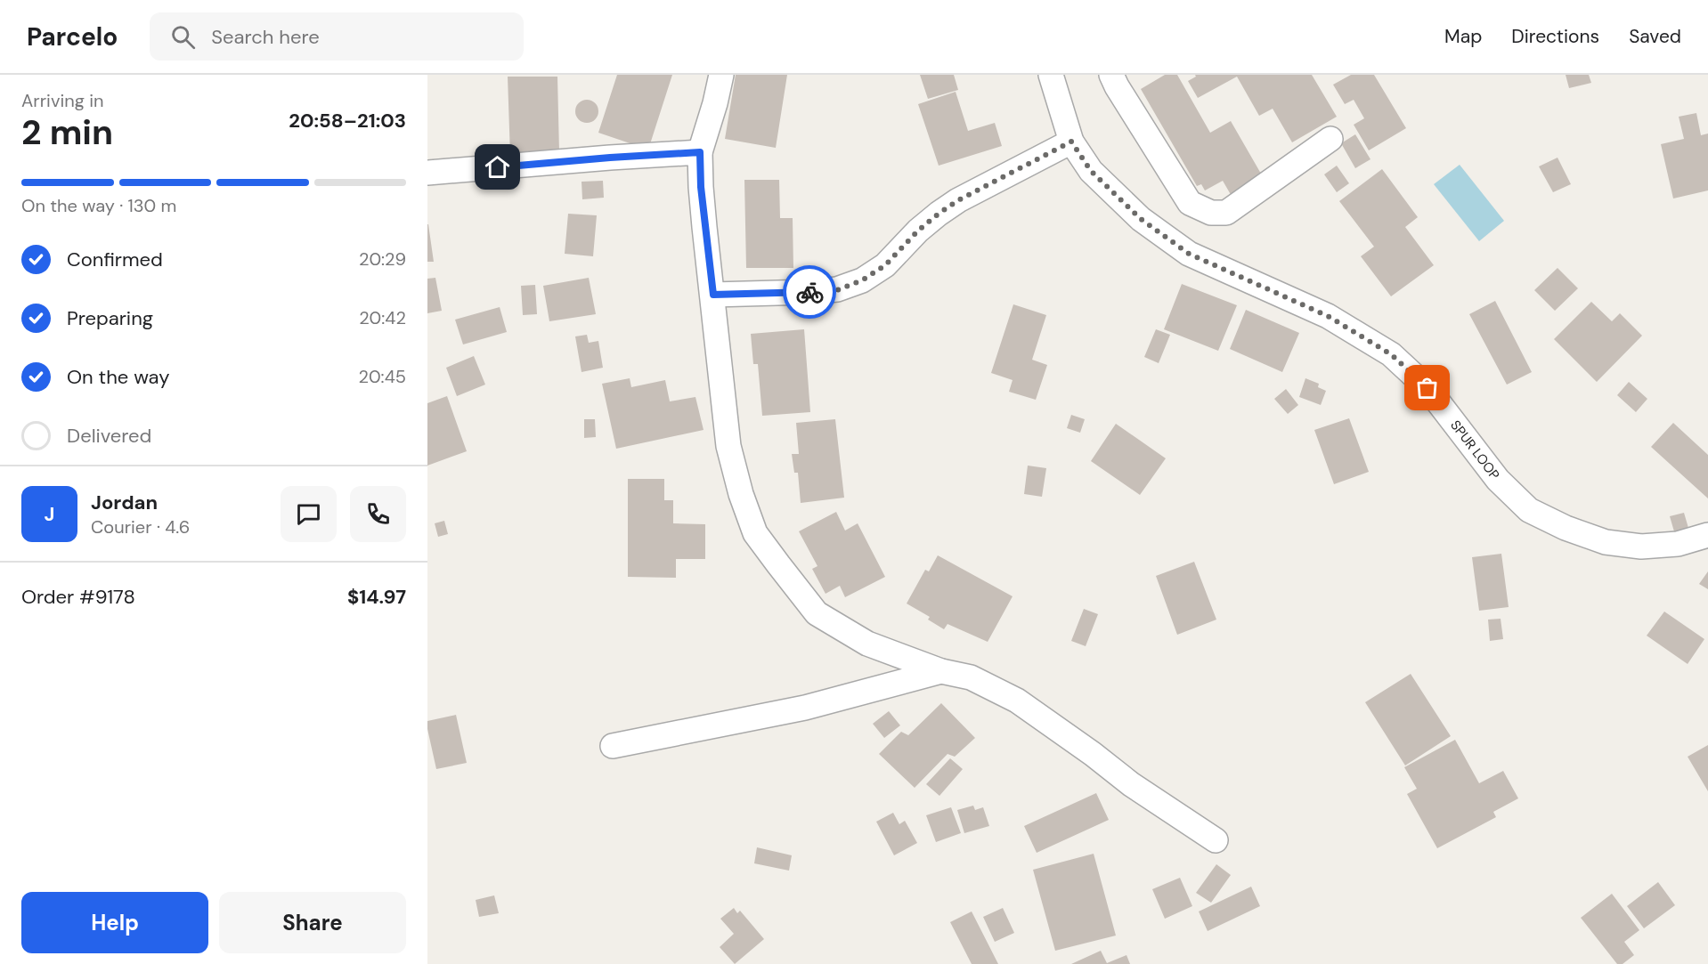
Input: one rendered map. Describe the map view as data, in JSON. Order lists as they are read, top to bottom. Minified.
{"streets":{"street":["SPUR LOOP"]},"page":{"header":"Parcelo","search":"Search here","nav":["Map","Directions","Saved"],"heading":["2 min","Arriving in","20:58–21:03"],"panel":["Jordan","Courier · 4.6","Order #9178","$14.97"],"bar":"On the way · 130 m","list":[["Confirmed","20:29"],["Preparing","20:42"],["On the way","20:45"],"Delivered"],"round":"J","buttons":["Help","Share"]}}
